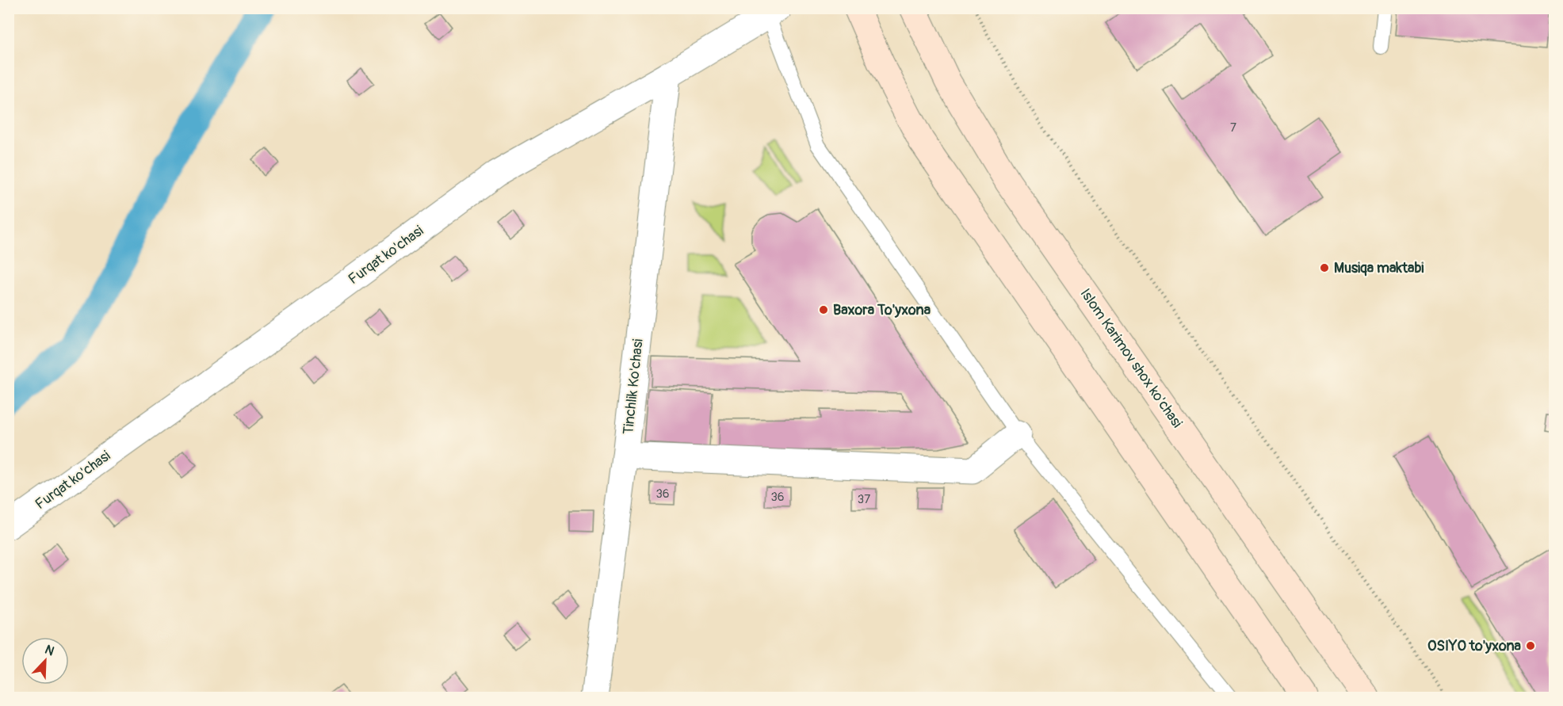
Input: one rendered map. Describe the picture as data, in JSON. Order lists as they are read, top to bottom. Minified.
{"streets":{"main road":["Islom Karimov shox ko'chasi"],"street":["Furqat ko'chasi","Tinchlik Ko'chasi"]},"crossings":[["Furqat ko'chasi","Tinchlik Ko'chasi"]],"places":["Musiqa maktabi","Baxora To'yxona","OSIYO to'yxona"],"house_numbers":["7","36","36","37"],"north":"top right"}
